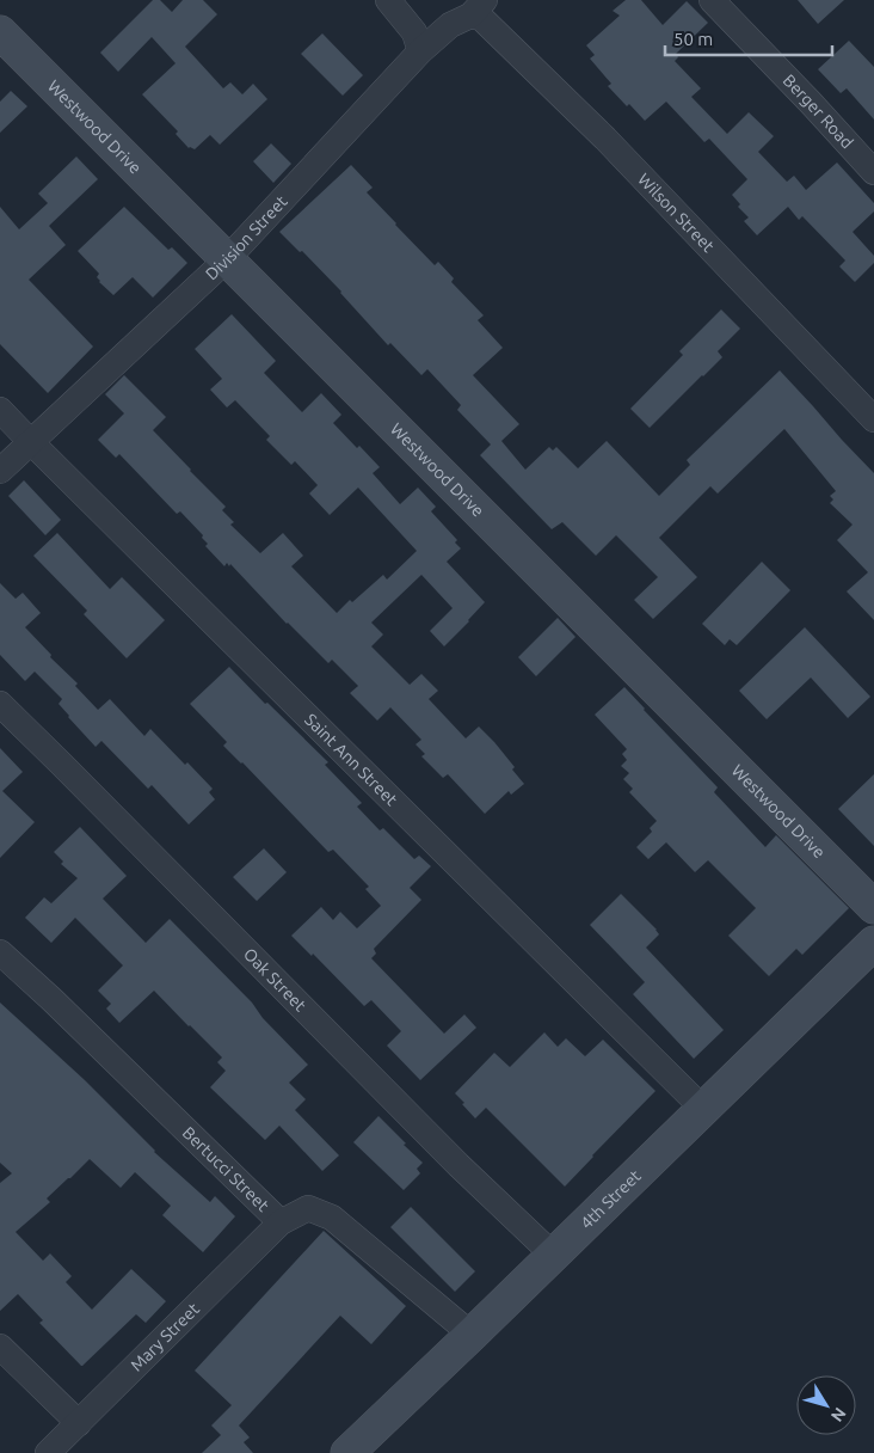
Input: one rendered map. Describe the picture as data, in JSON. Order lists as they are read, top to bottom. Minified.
{"streets":{"street":["Berger Road","Westwood Drive","Wilson Street","Division Street","Saint Ann Street","Oak Street","Bertucci Street","4th Street","Mary Street"]},"crossings":[["Westwood Drive","Division Street"],["Wilson Street","Division Street"],["Division Street","Saint Ann Street"],["Saint Ann Street","4th Street"],["Oak Street","4th Street"],["Bertucci Street","4th Street"],["Bertucci Street","Mary Street"]],"scale_bar":"50 m","north":"bottom right"}
